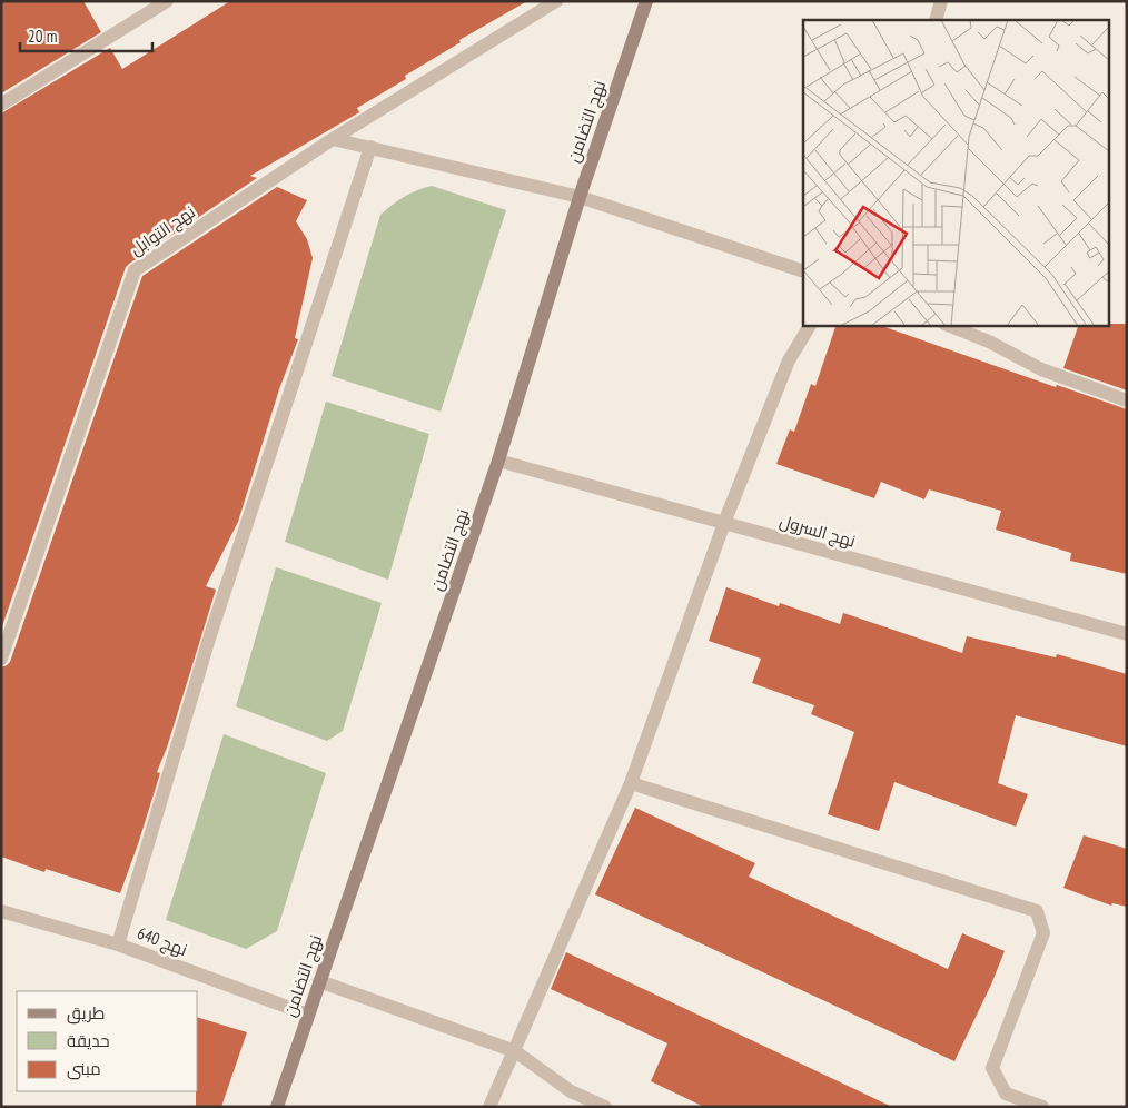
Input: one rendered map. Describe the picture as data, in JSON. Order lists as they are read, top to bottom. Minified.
{"streets":{"street":["نهج التضامن","نهج التوابل","نهج السرول","نهج 640"]},"crossings":[["نهج التضامن","نهج السرول"],["نهج التضامن","نهج 640"]],"legend":["طريق","حديقة","مبنى"],"scale_bar":"20 m"}
